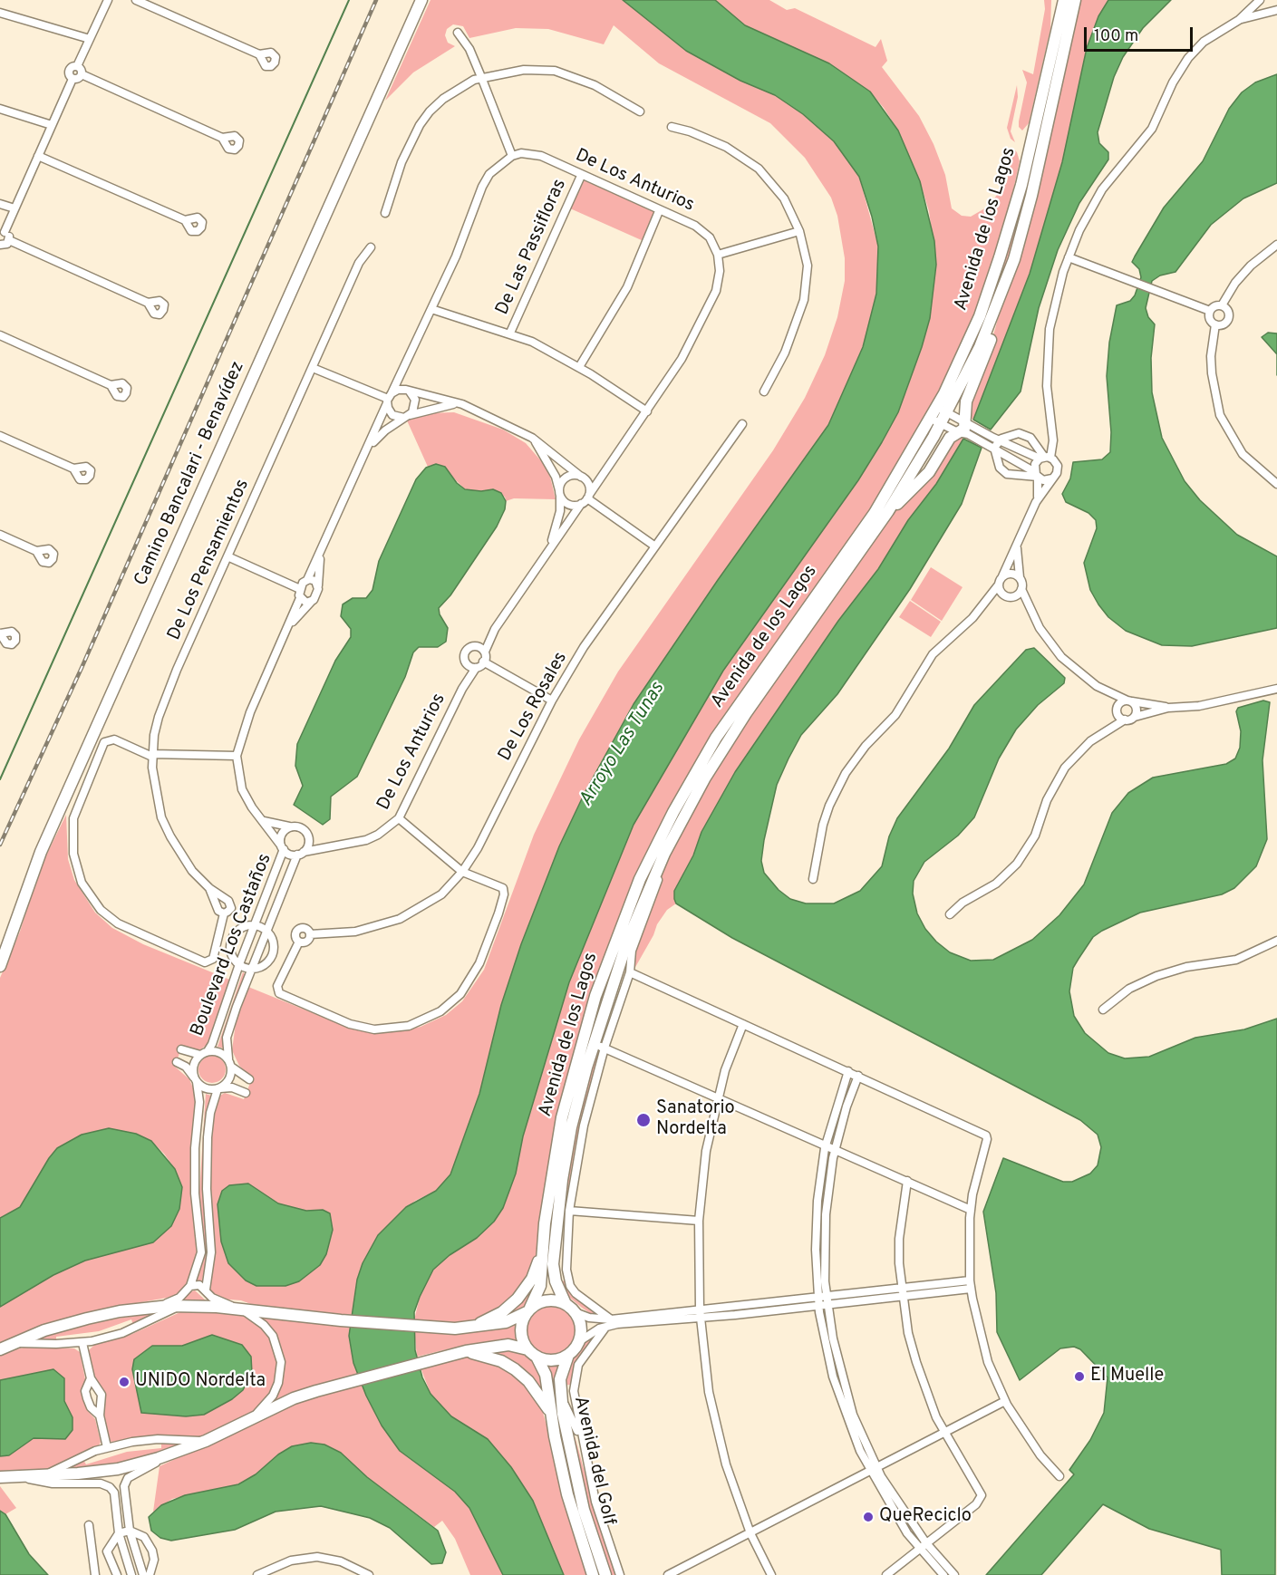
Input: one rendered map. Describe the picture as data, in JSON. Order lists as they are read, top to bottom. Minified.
{"streets":{"street":["De Los Anturios","Avenida de los Lagos","De Las Passifloras","Camino Bancalari - Benavídez","De Los Pensamientos","De Los Rosales","Boulevard Los Castaños","Avenida del Golf"]},"crossings":[["De Los Anturios","De Las Passifloras"],["De Los Anturios","Boulevard Los Castaños"],["Avenida de los Lagos","Avenida del Golf"]],"water":["Arroyo Las Tunas"],"places":["Sanatorio Nordelta","El Muelle","UNIDO Nordelta","QueReciclo"],"scale_bar":"100 m"}
